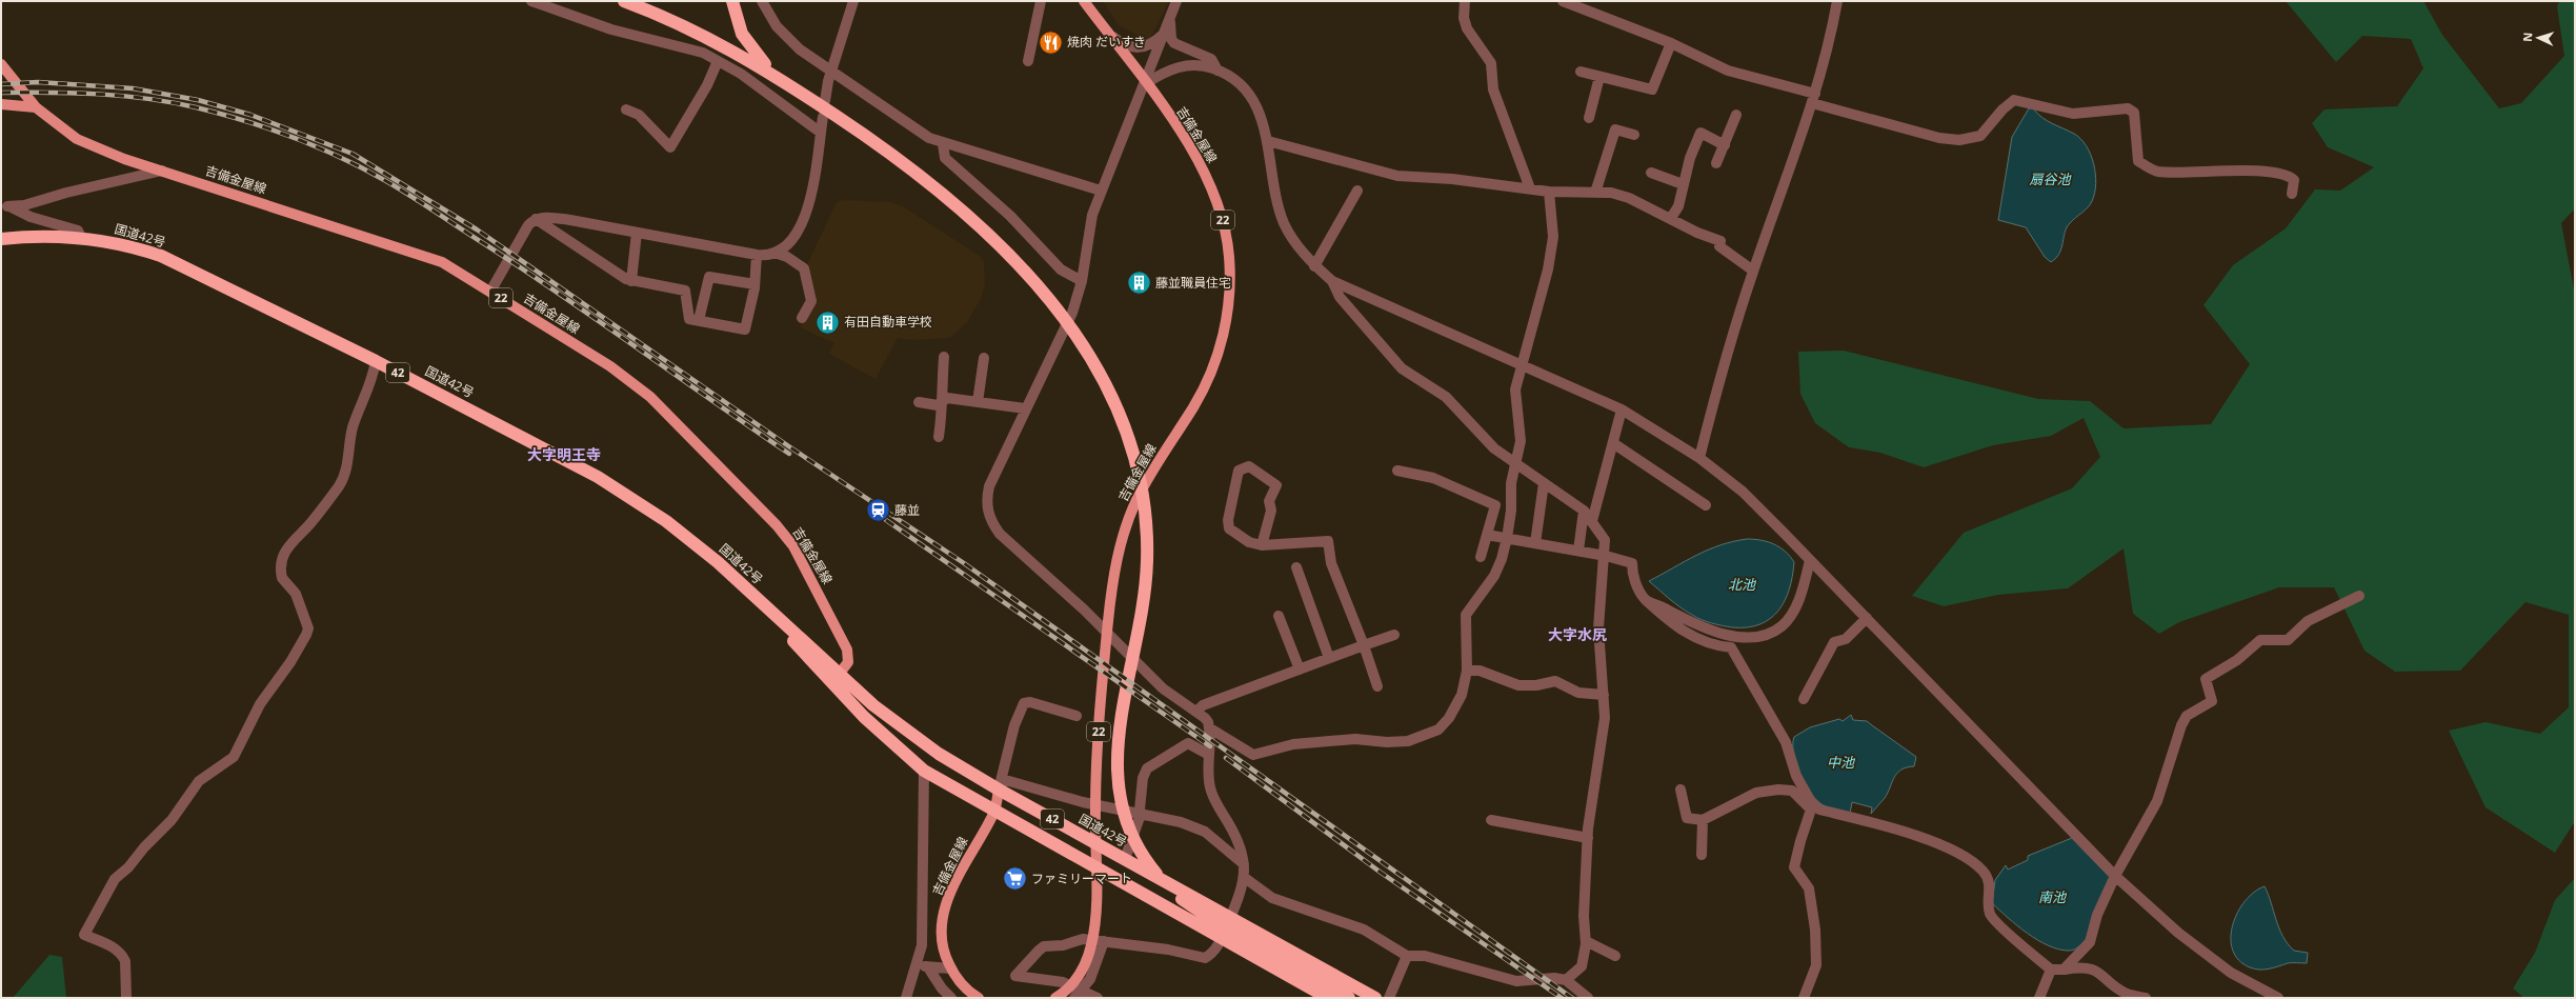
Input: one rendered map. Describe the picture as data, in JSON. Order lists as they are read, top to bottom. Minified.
{"streets":{"highway":["国道42号","42"],"main road":["吉備金屋線","22"]},"crossings":[["吉備金屋線","国道42号"]],"districts":["大字明王寺","大字水尻"],"water":["扇谷池","北池","中池","南池"],"places":{"restaurant":["焼肉 だいすき"],"building":["藤並職員住宅","有田自動車学校"],"station":["藤並"],"supermarket":["ファミリーマート"]},"north":"left"}
